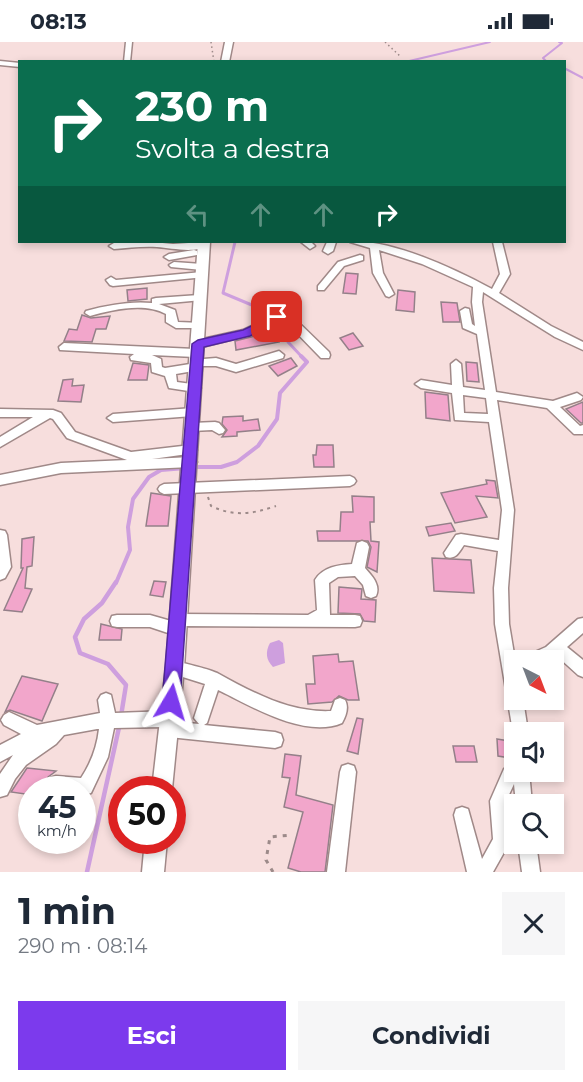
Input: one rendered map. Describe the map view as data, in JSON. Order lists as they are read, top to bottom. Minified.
{"north":"bottom right","page":{"status":"08:13","turn":["230 m","Svolta a destra"],"speed":"45 km/h","limit":"50","heading":["1 min","290 m · 08:14"],"buttons":["Esci","Condividi"]}}
